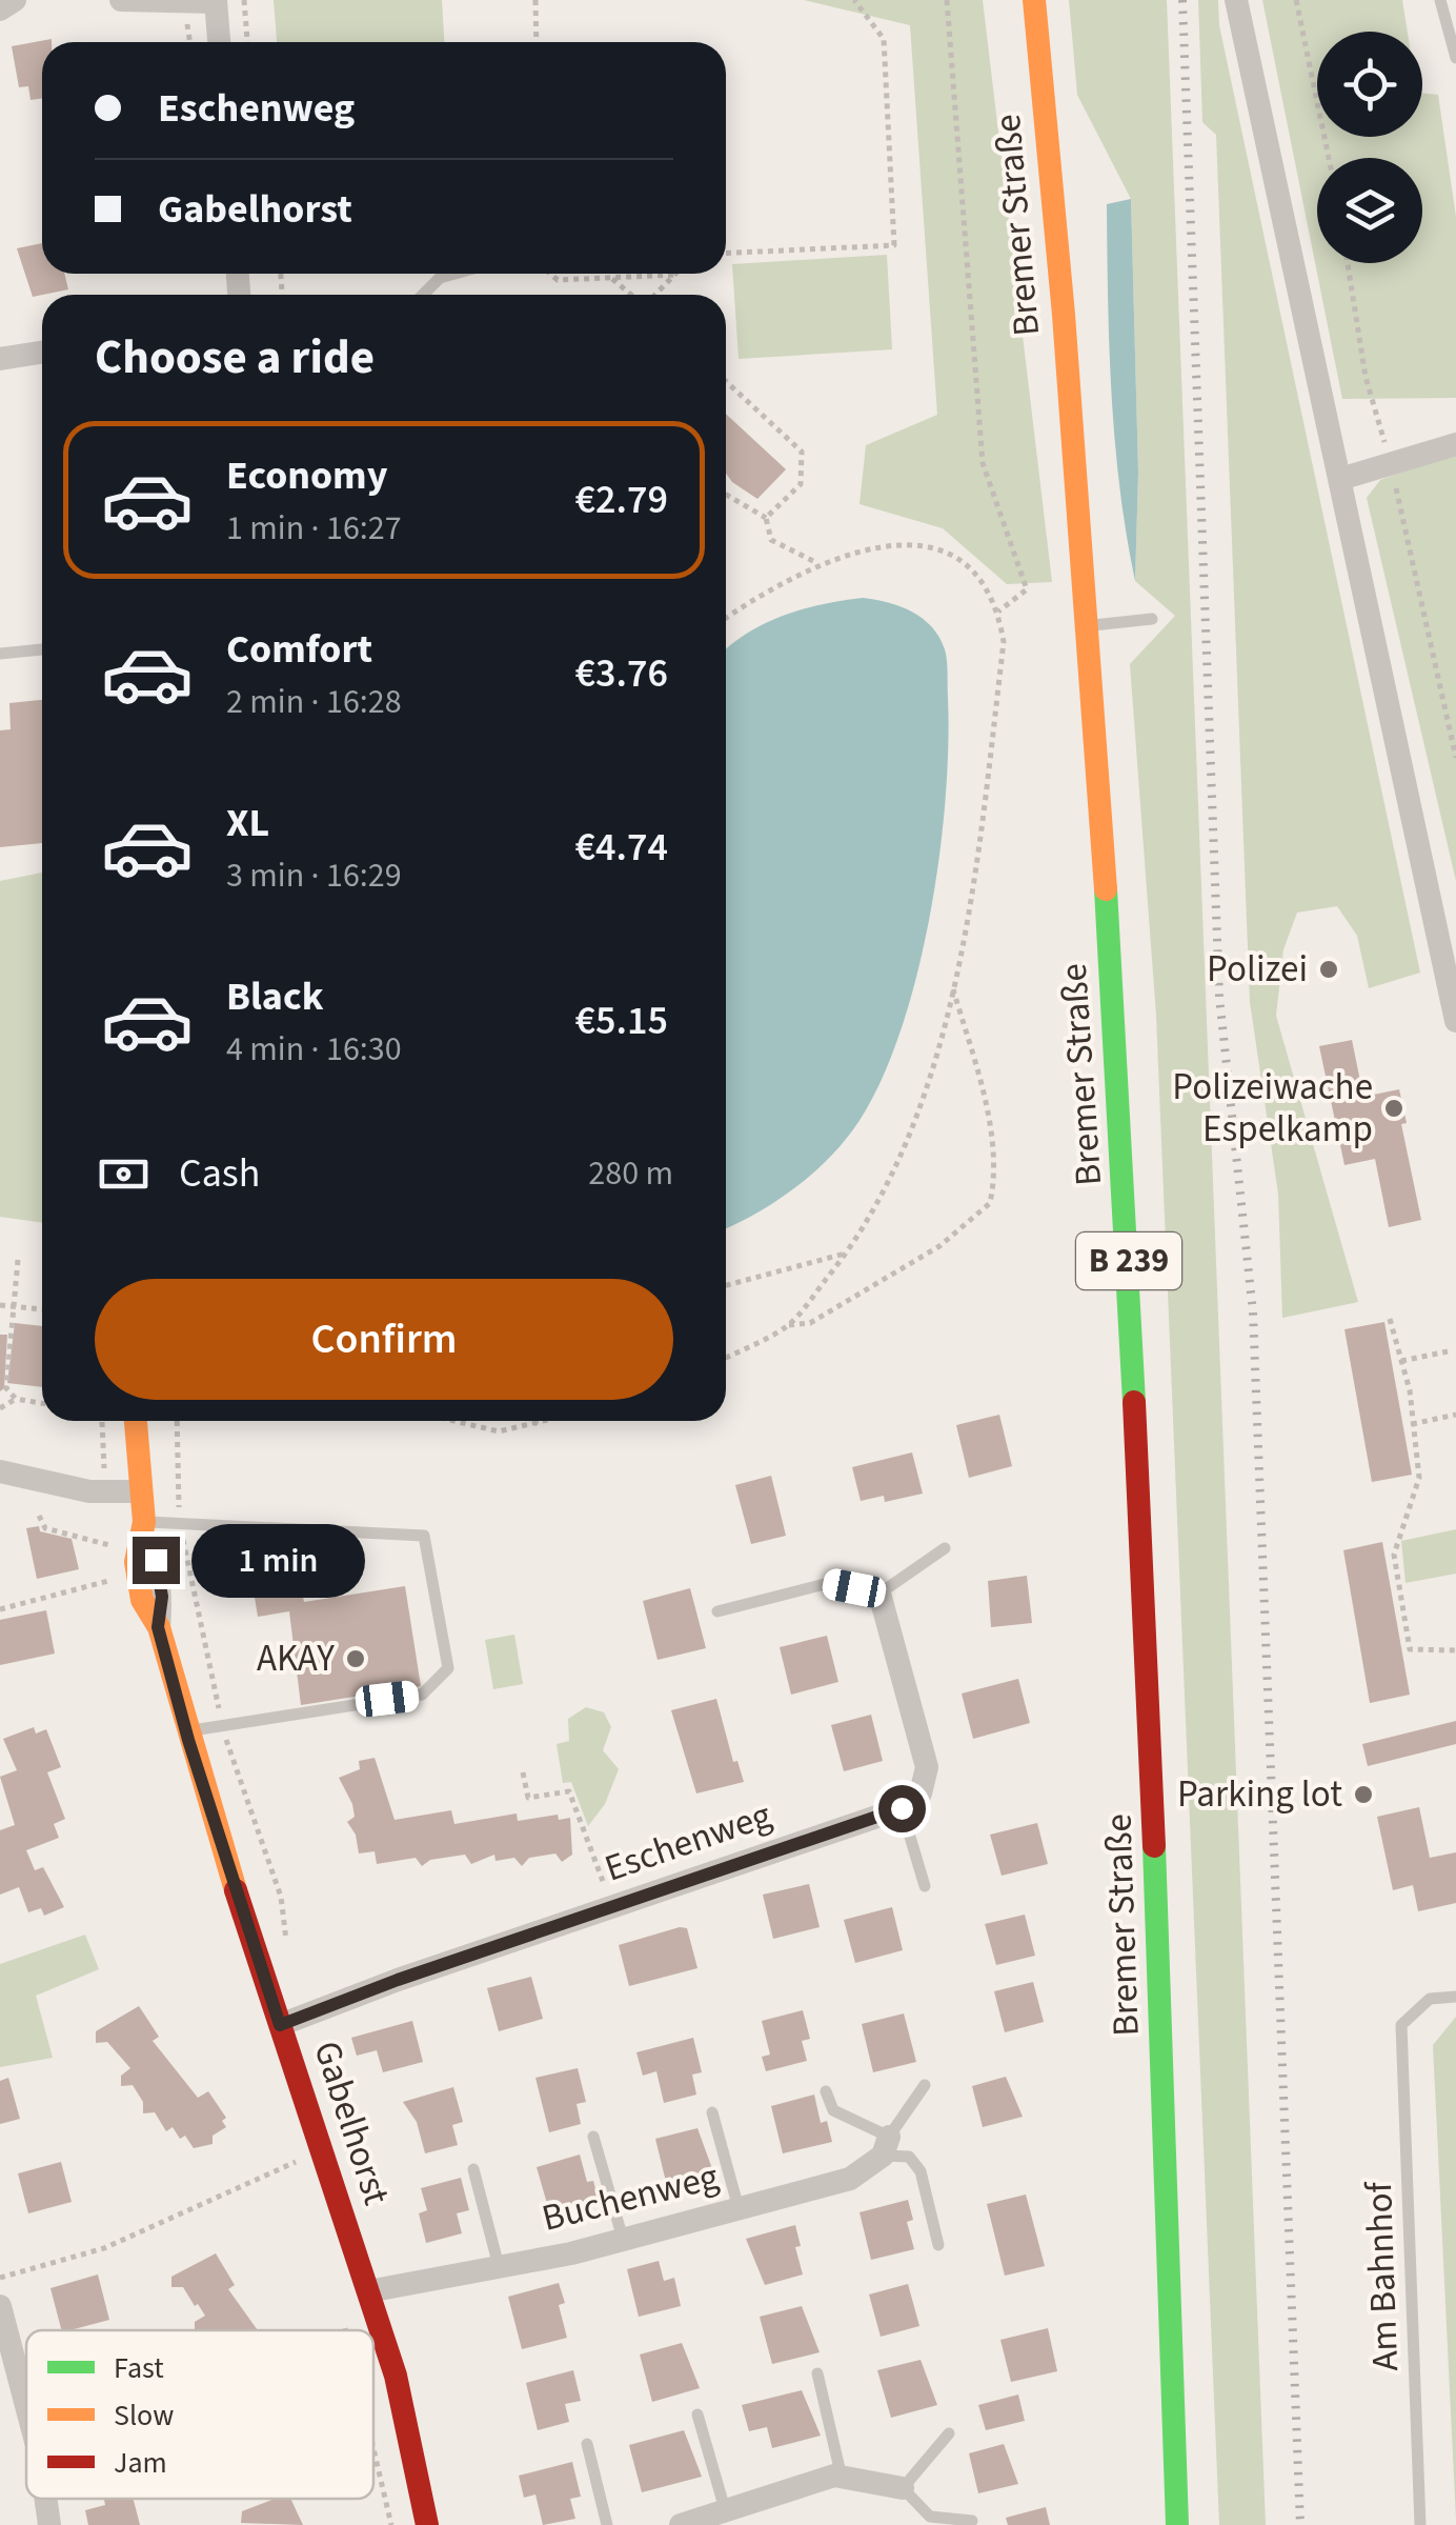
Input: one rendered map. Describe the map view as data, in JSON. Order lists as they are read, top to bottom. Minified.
{"streets":{"main road":["Bremer Straße","B 239","Gabelhorst"],"street":["Eschenweg","Buchenweg"],"lane":["Am Bahnhof"]},"crossings":[["Eschenweg","Gabelhorst"],["Gabelhorst","Buchenweg"]],"places":["Polizei","Polizeiwache Espelkamp","AKAY","Parking lot"],"legend":["Fast","Slow","Jam"],"page":{"banner":["Eschenweg","Gabelhorst"],"heading":"Choose a ride","list":[{"name":"Economy","note":"1 min · 16:27","value":"€2.79"},{"name":"Comfort","note":"2 min · 16:28","value":"€3.76"},{"name":"XL","note":"3 min · 16:29","value":"€4.74"},{"name":"Black","note":"4 min · 16:30","value":"€5.15"}],"pay":["Cash","280 m"],"buttons":"Confirm","bubble":"1 min"}}
